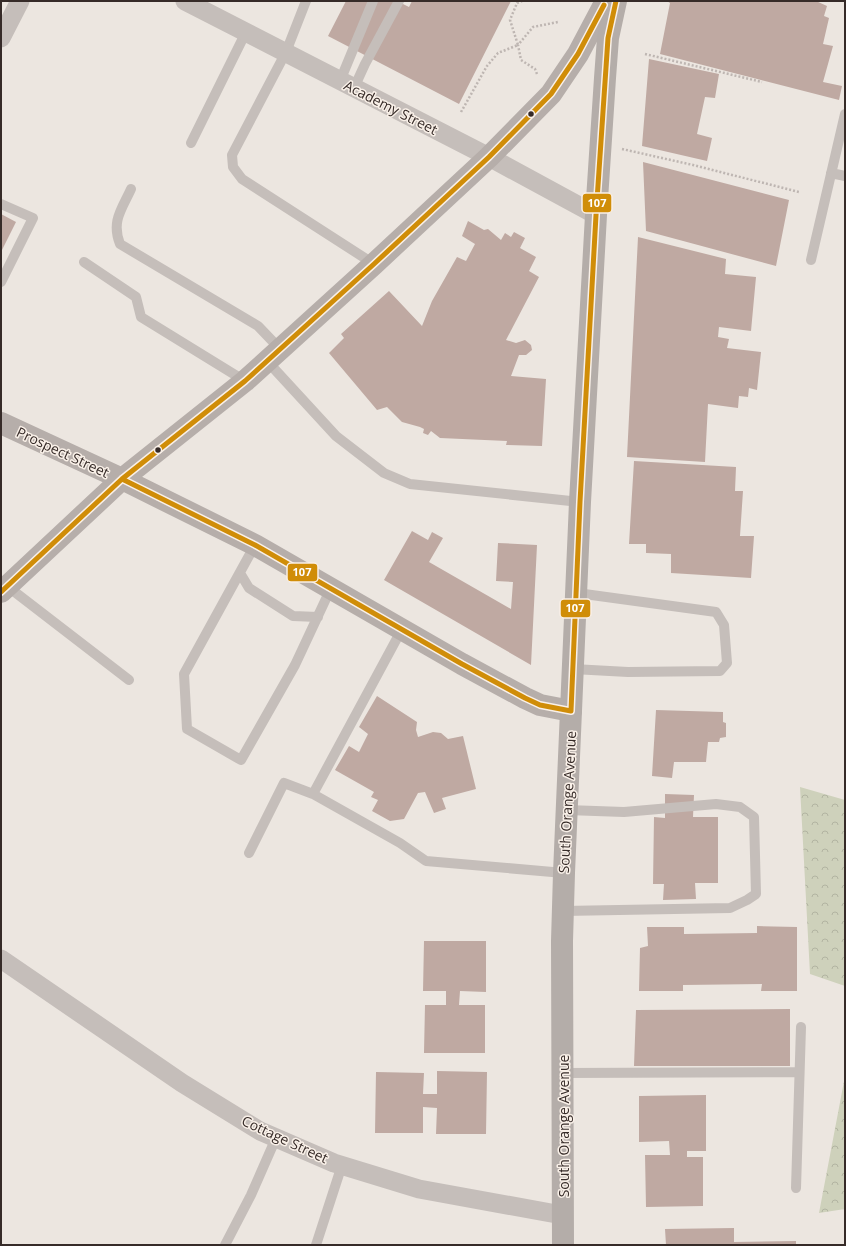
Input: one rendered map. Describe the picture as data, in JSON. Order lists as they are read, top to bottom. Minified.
{"streets":{"main road":["Prospect Street","South Orange Avenue"],"street":["Academy Street","Cottage Street"]},"crossings":[["Academy Street","South Orange Avenue"],["Prospect Street","South Orange Avenue"],["South Orange Avenue","Cottage Street"]],"lines":["transit line 107"]}
